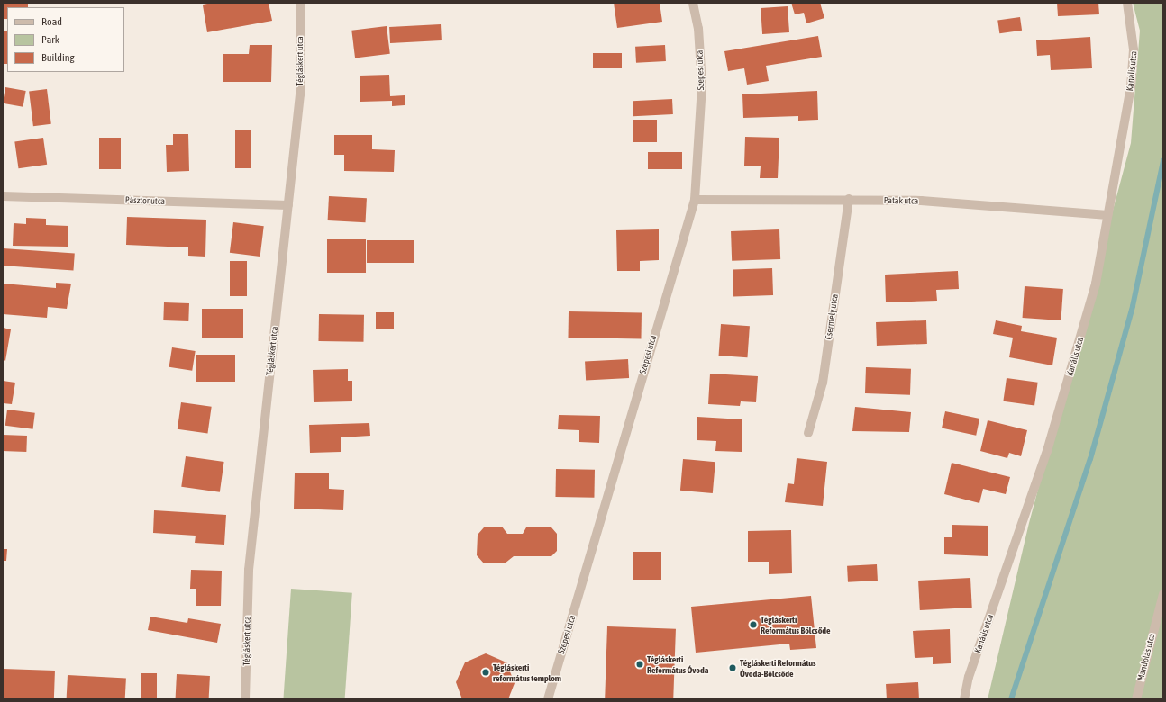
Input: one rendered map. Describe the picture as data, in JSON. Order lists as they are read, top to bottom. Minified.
{"streets":{"street":["Tégláskert utca","Szepesi utca","Kanális utca","Pásztor utca","Patak utca","Csermely utca","Mandolás utca"]},"crossings":[["Tégláskert utca","Pásztor utca"],["Szepesi utca","Patak utca"],["Kanális utca","Patak utca"],["Patak utca","Csermely utca"]],"places":["Tégláskerti Református Bölcsőde","Tégláskerti Református Óvoda","Tégláskerti Református Óvoda-Bölcsőde","Tégláskerti református templom"],"legend":["Road","Park","Building"]}
